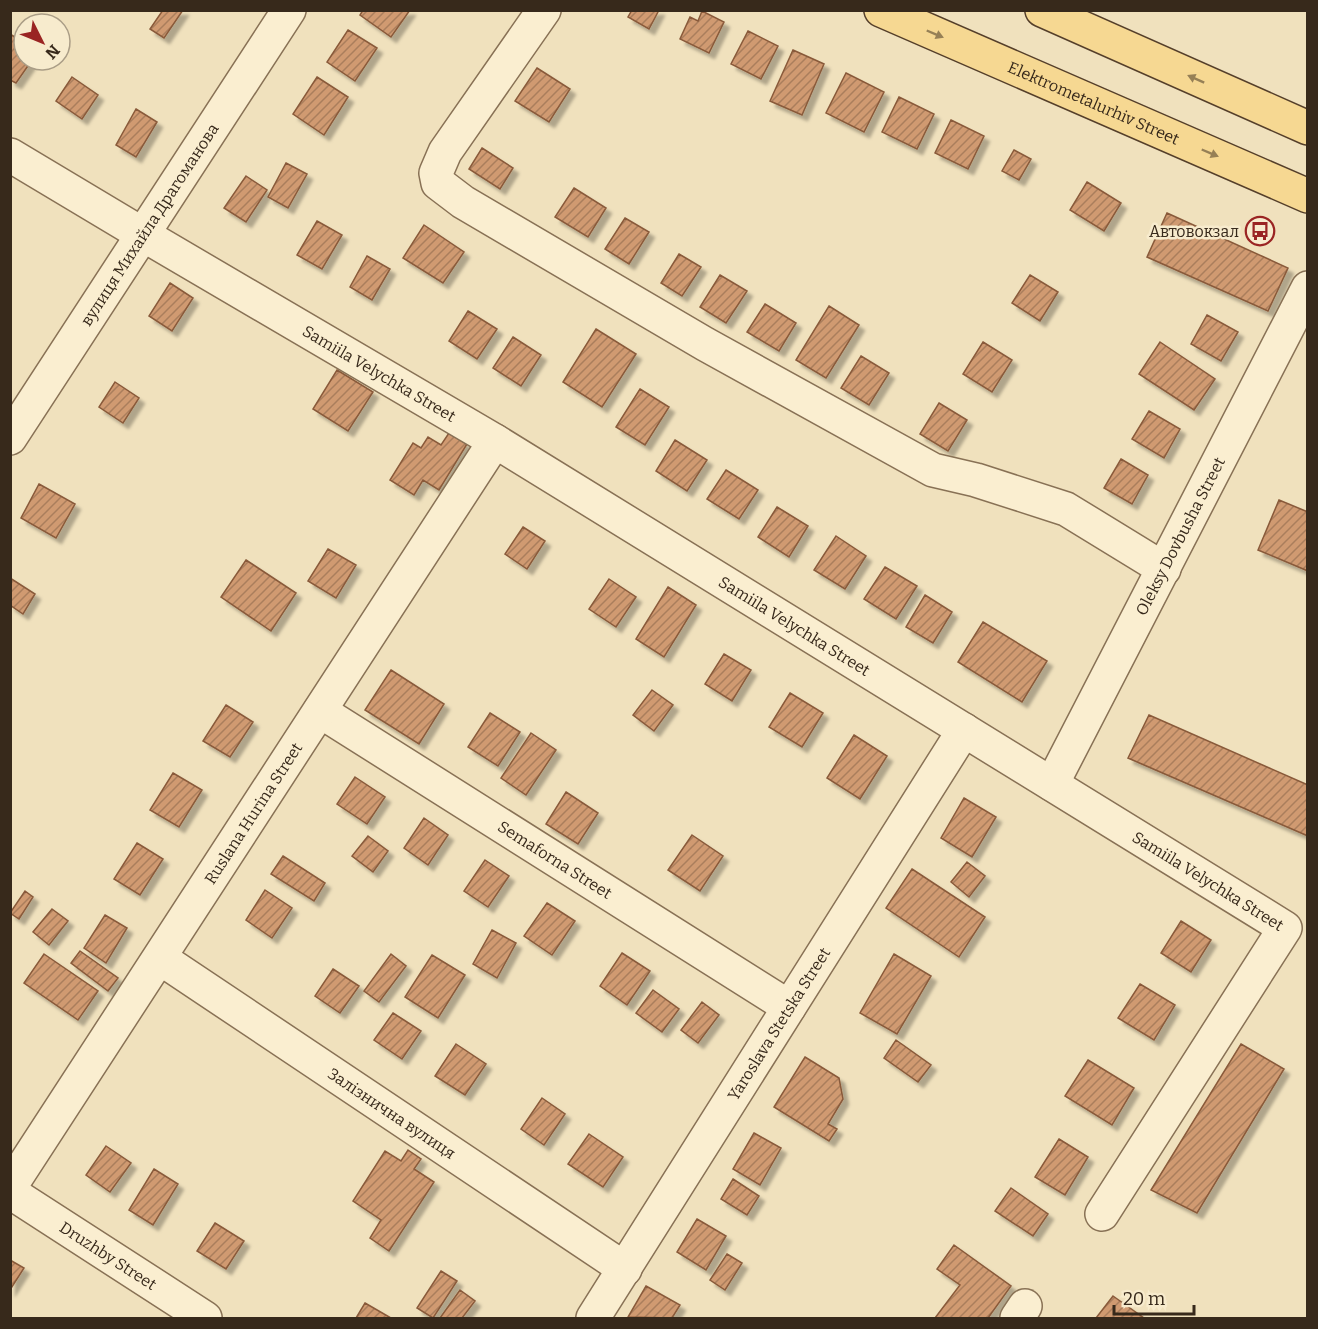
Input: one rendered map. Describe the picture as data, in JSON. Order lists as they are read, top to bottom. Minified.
{"streets":{"main road":["Elektrometalurhiv Street"],"street":["вулиця Михайла Драгоманова","Samiila Velychka Street","Oleksy Dovbusha Street","Ruslana Hurina Street","Semaforna Street","Yaroslava Stetska Street","Залізнична вулиця","Druzhby Street"]},"crossings":[["вулиця Михайла Драгоманова","Samiila Velychka Street"],["Samiila Velychka Street","Oleksy Dovbusha Street"],["Samiila Velychka Street","Ruslana Hurina Street"],["Samiila Velychka Street","Yaroslava Stetska Street"],["Ruslana Hurina Street","Semaforna Street"],["Ruslana Hurina Street","Залізнична вулиця"],["Semaforna Street","Yaroslava Stetska Street"],["Yaroslava Stetska Street","Залізнична вулиця"]],"places":{"bus stop":["Автовокзал"]},"scale_bar":"20 m","north":"bottom right"}
